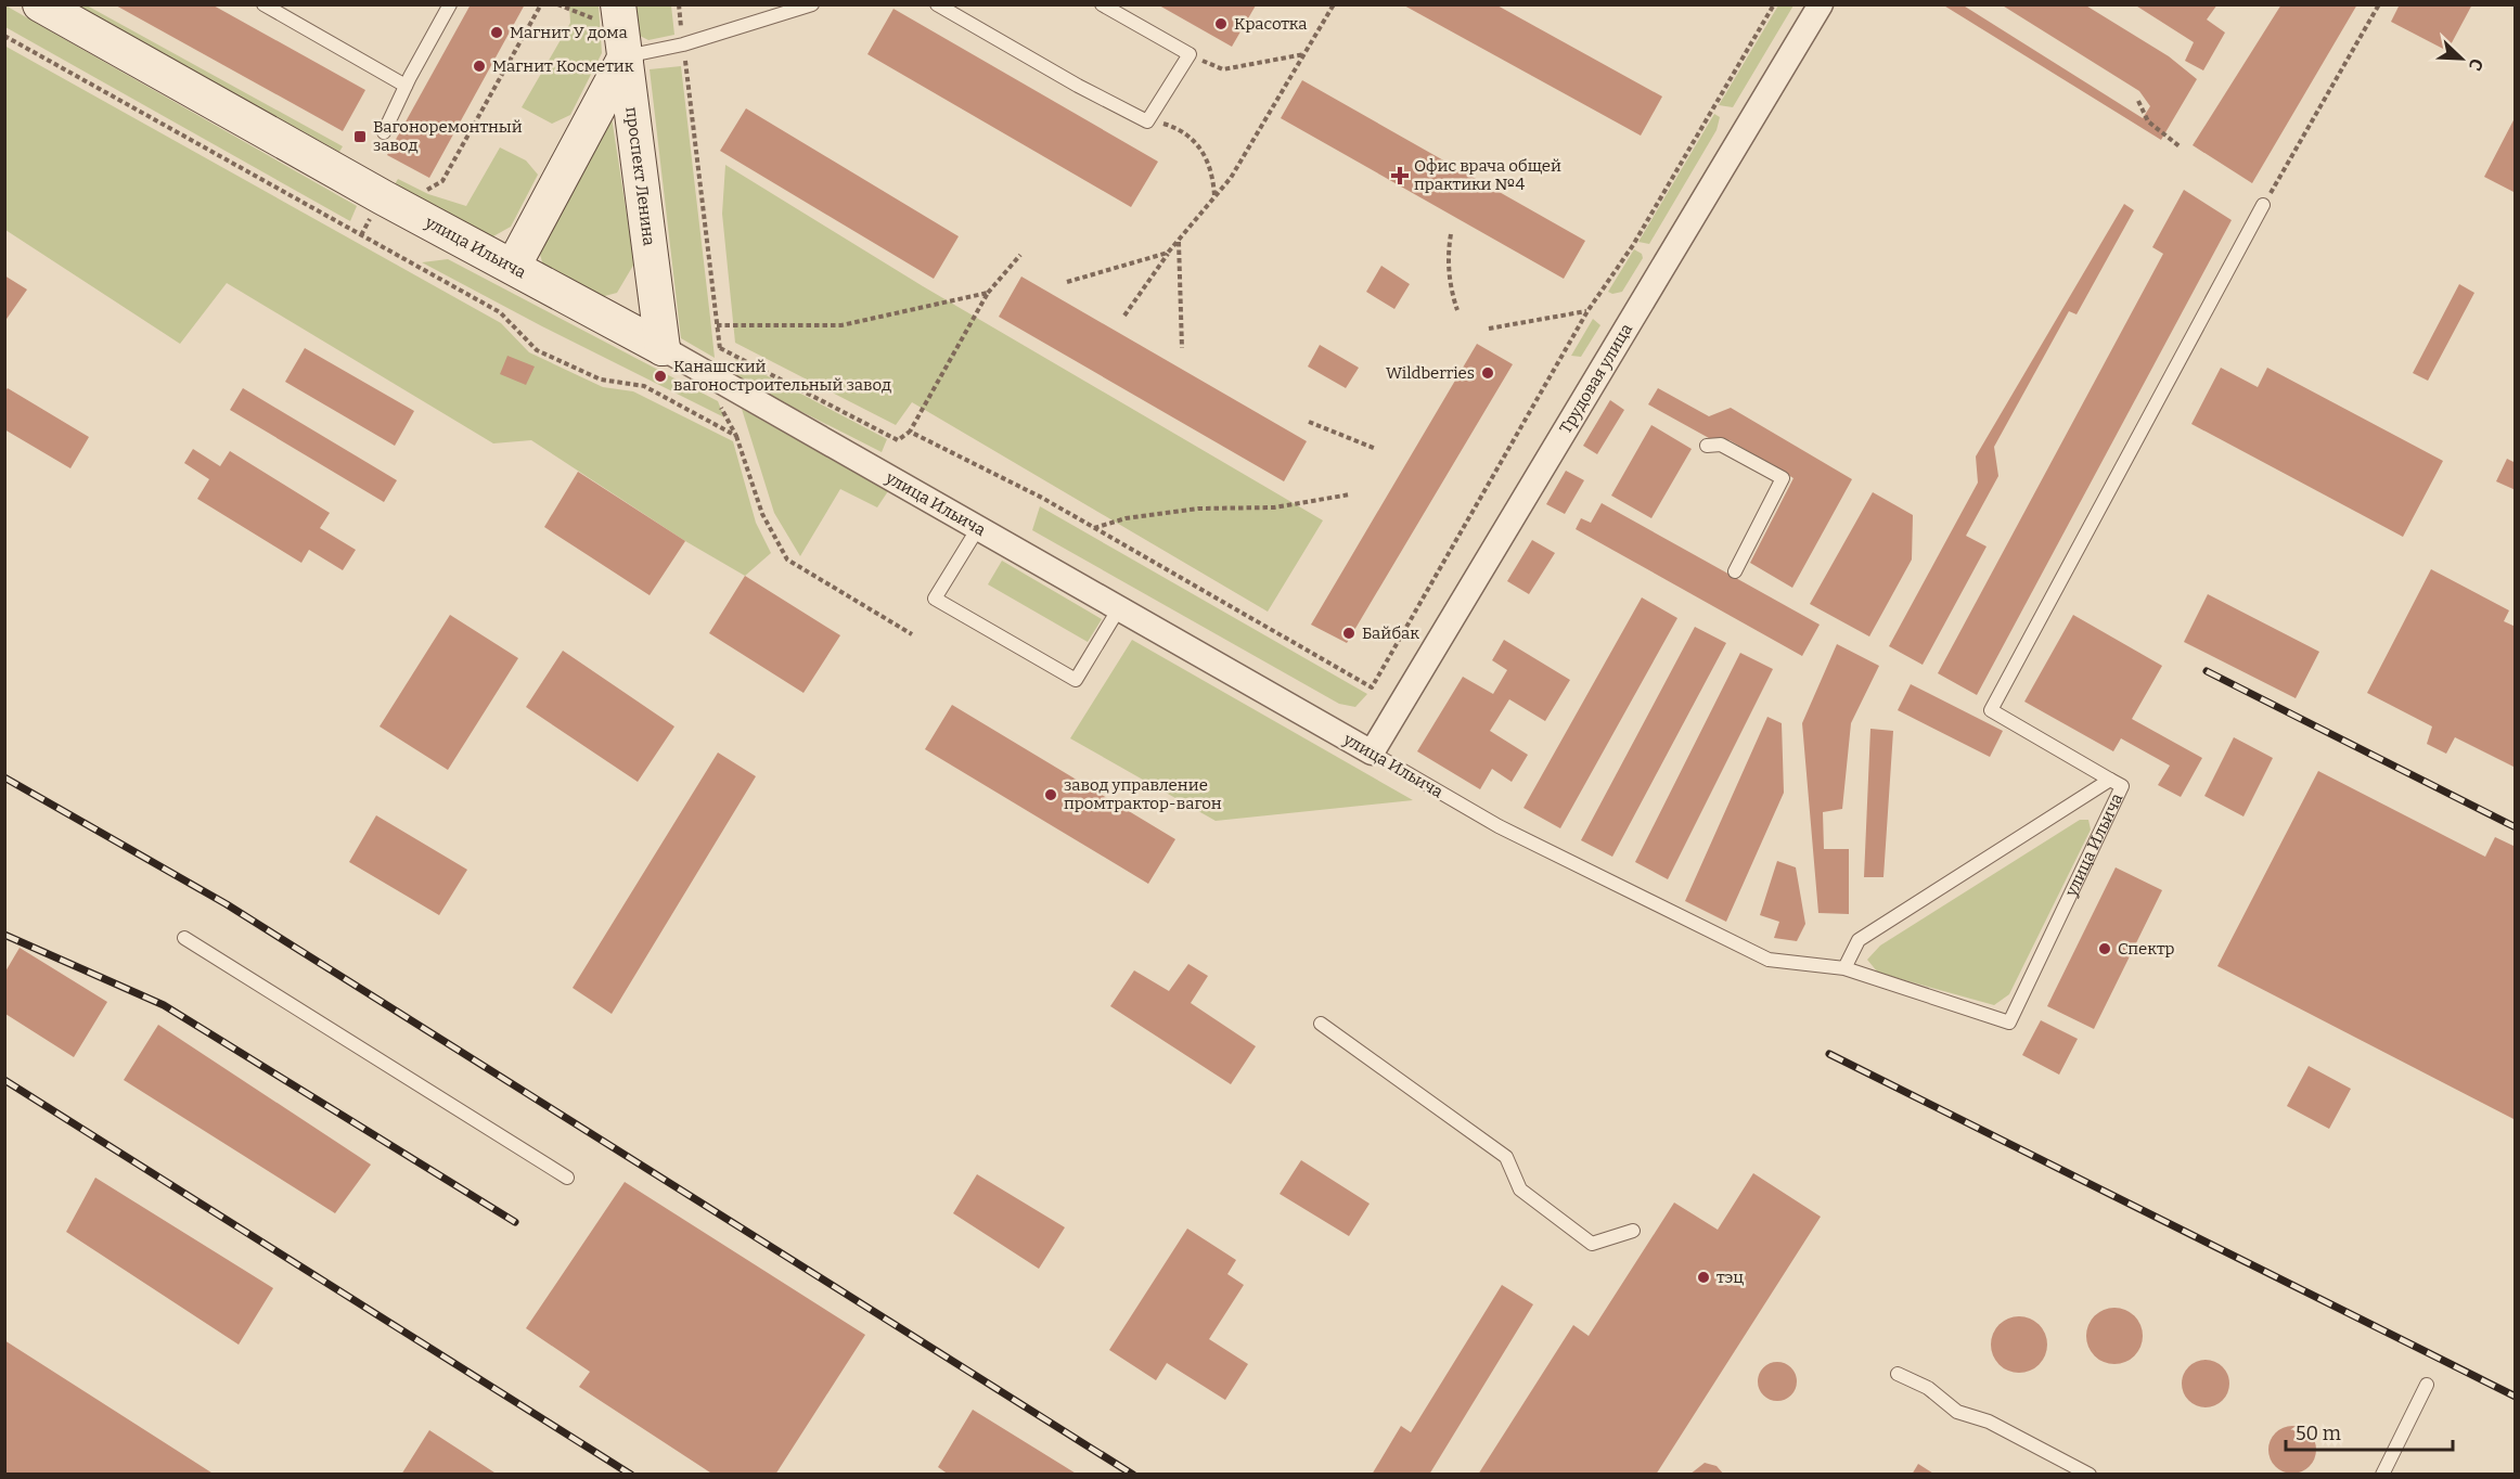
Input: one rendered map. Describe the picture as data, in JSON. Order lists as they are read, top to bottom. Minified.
{"streets":{"street":["проспект Ленина","улица Ильича","Трудовая улица"]},"crossings":[["проспект Ленина","улица Ильича"],["улица Ильича","Трудовая улица"]],"places":{"other":["Красотка","Магнит У дома","Магнит Косметик","Wildberries","Канашский вагоностроительный завод","Байбак","завод управление промтрактор-вагон","Спектр","тэц"],"transit":["Вагоноремонтный завод"],"health":["Офис врача общей практики №4"]},"scale_bar":"50 m","north":"bottom right"}
